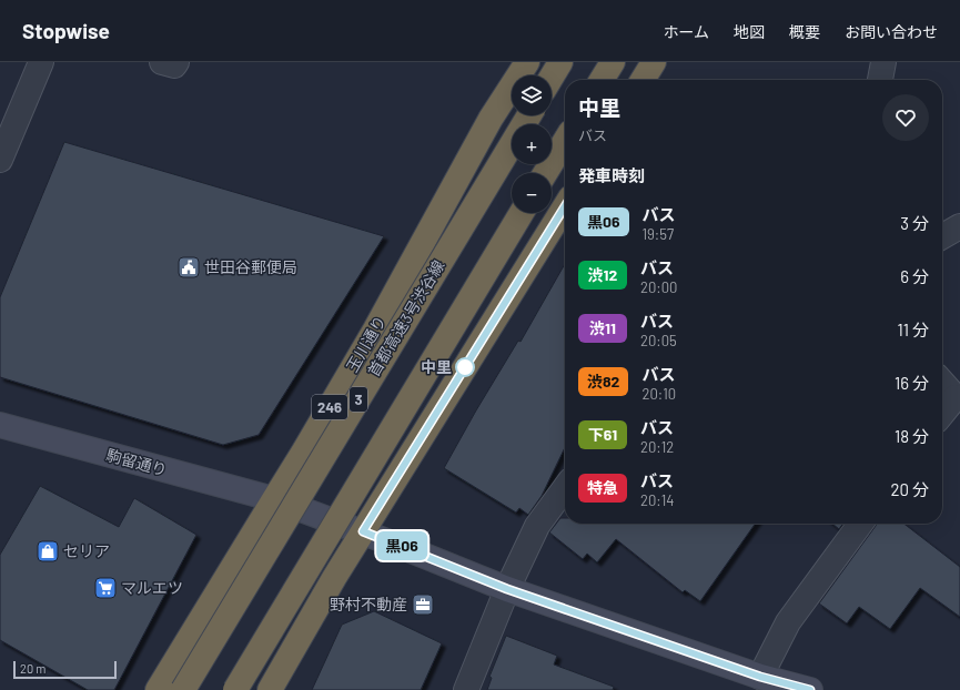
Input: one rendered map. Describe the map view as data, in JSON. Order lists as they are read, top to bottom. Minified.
{"streets":{"highway":["首都高速3号渋谷線","玉川通り","3","246"],"street":["駒留通り"]},"crossings":[["玉川通り","駒留通り"]],"places":{"public building":["世田谷郵便局"],"other":["中里"],"shop":["セリア"],"supermarket":["マルエツ"],"office":["野村不動産"]},"lines":["bus line 黒06"],"scale_bar":"20 m","page":{"header":"Stopwise","nav":["ホーム","地図","概要","お問い合わせ"],"on_map":"黒06","map_buttons":["+","−"],"heading":[["中里","バス"],"発車時刻"],"list":[{"mark":"黒06","name":"バス","note":"19:57","value":"3 分"},{"mark":"渋12","name":"バス","note":"20:00","value":"6 分"},{"mark":"渋11","name":"バス","note":"20:05","value":"11 分"},{"mark":"渋82","name":"バス","note":"20:10","value":"16 分"},{"mark":"下61","name":"バス","note":"20:12","value":"18 分"},{"mark":"特急","name":"バス","note":"20:14","value":"20 分"}],"scale":"20 m"}}
